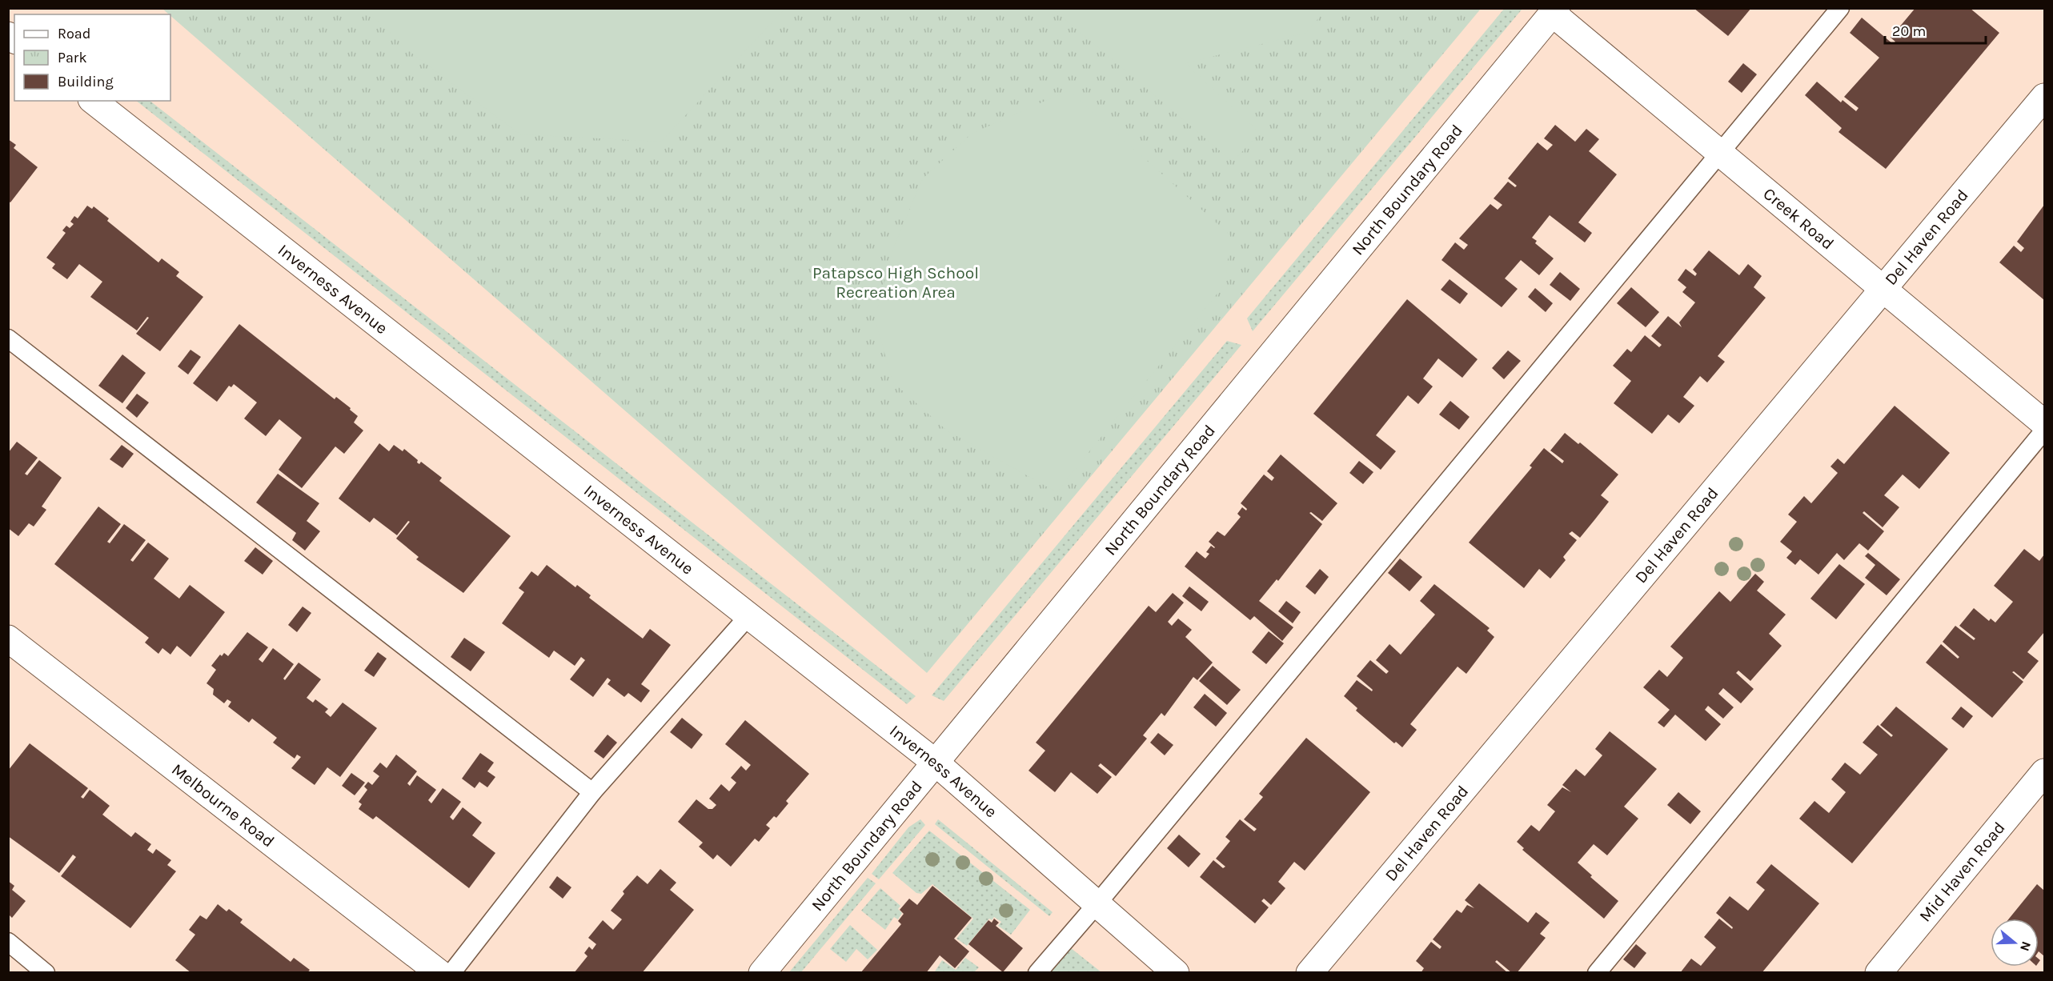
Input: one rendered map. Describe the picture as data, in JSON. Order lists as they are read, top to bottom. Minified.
{"streets":{"street":["North Boundary Road","Creek Road","Del Haven Road","Inverness Avenue","Melbourne Road","Mid Haven Road"]},"crossings":[["North Boundary Road","Creek Road"],["North Boundary Road","Inverness Avenue"],["Creek Road","Del Haven Road"]],"parks":["Patapsco High School Recreation Area"],"legend":["Road","Park","Building"],"scale_bar":"20 m","north":"right"}
